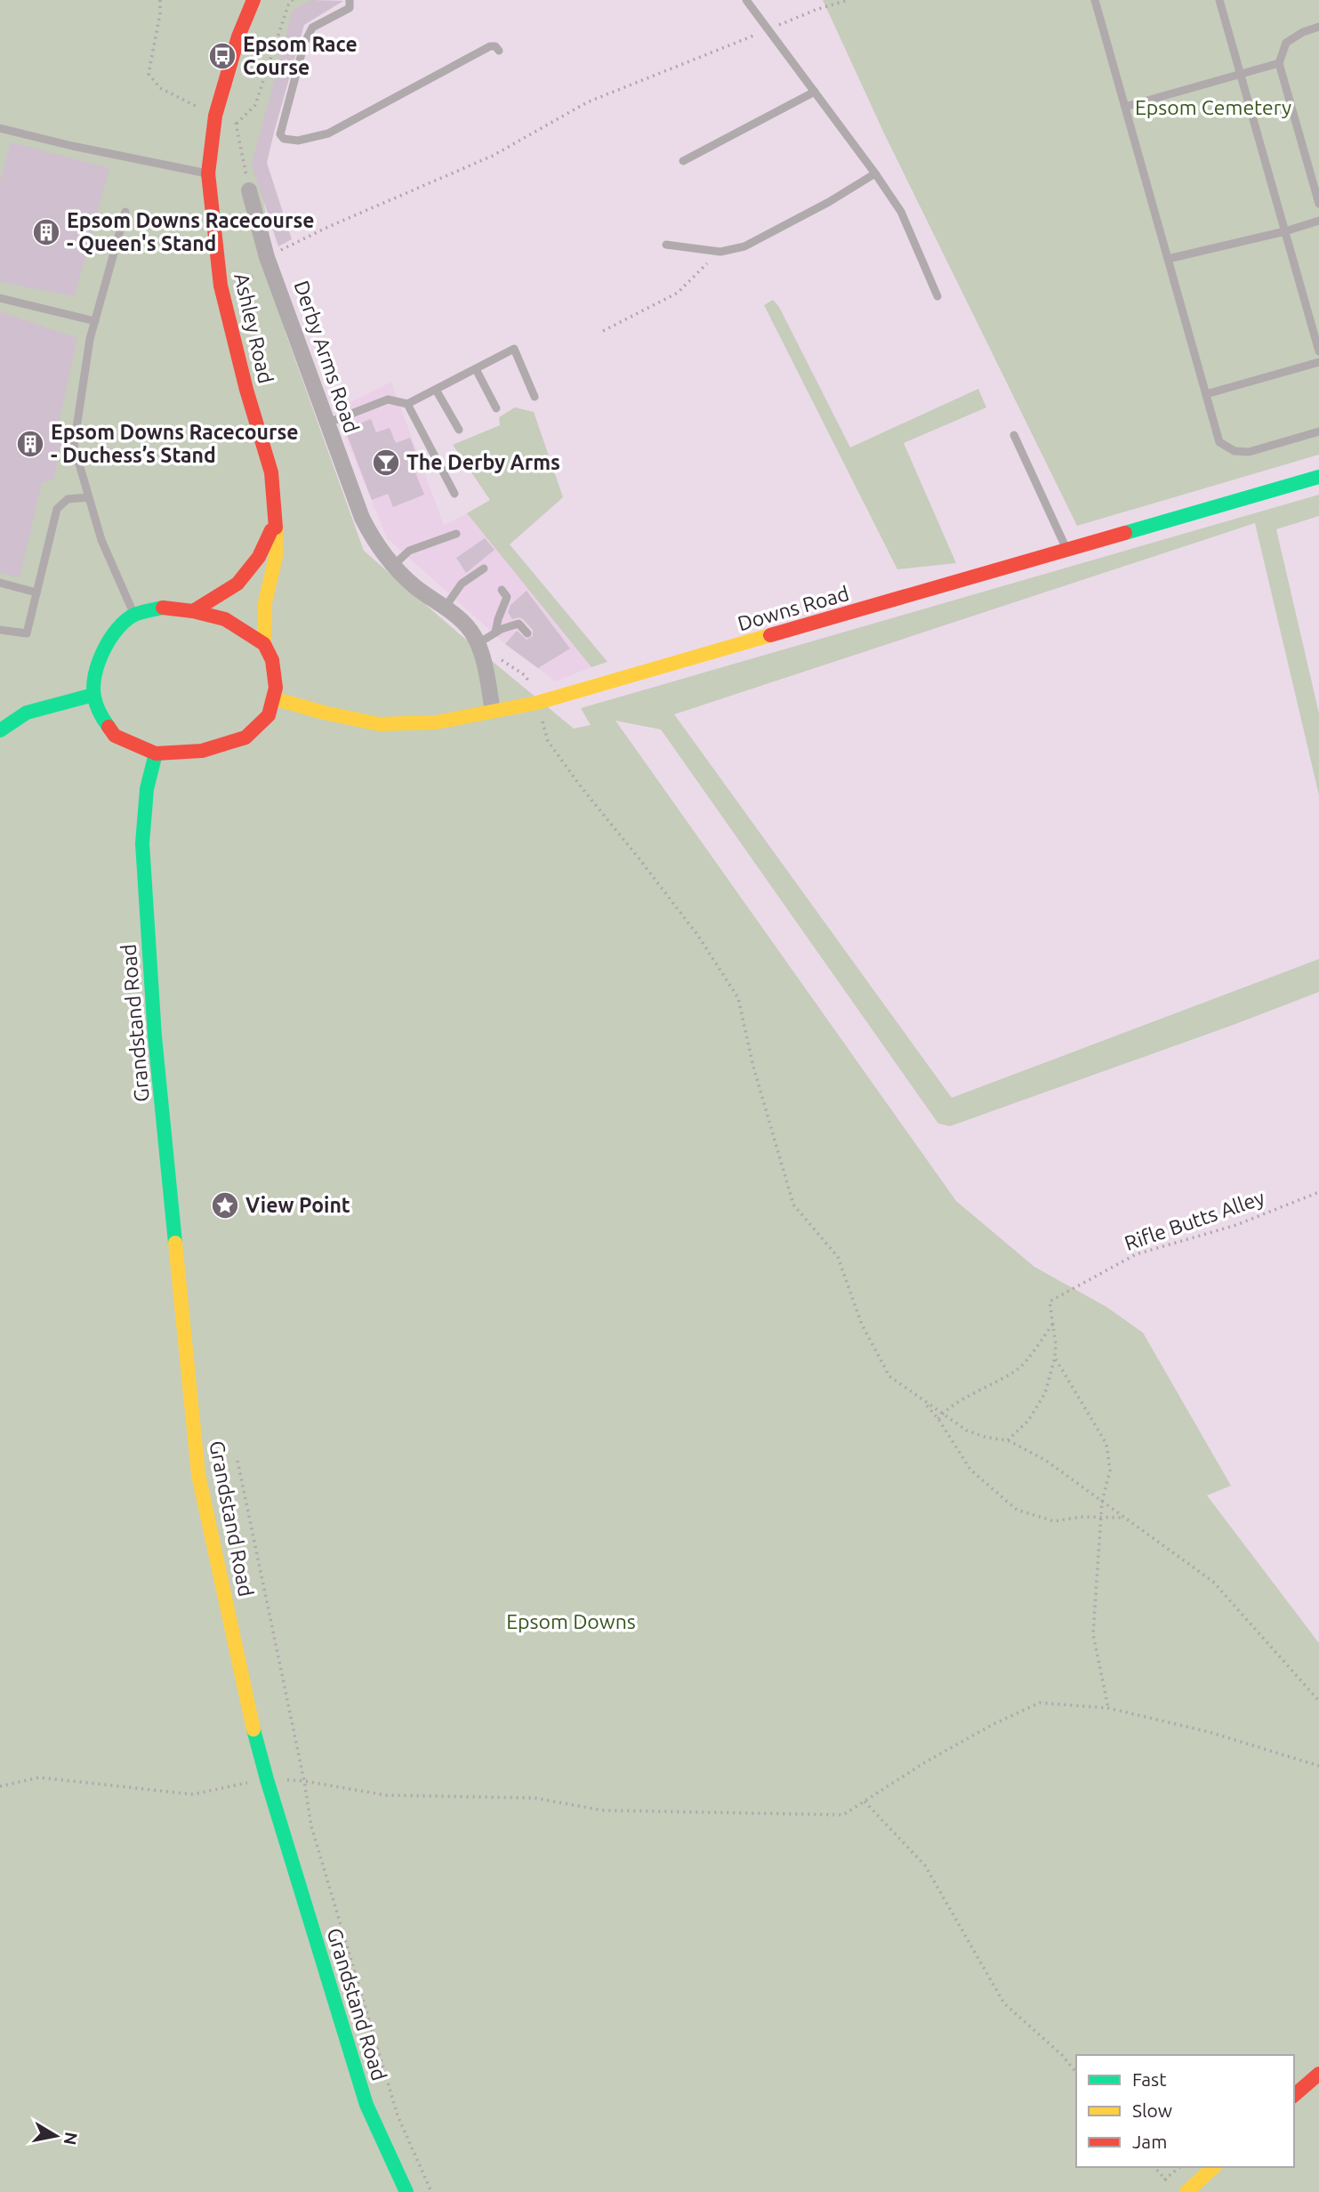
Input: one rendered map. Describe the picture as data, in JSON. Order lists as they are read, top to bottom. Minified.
{"streets":{"main road":["Ashley Road","Downs Road","Grandstand Road"],"street":["Derby Arms Road"],"path":["Rifle Butts Alley"]},"crossings":[["Ashley Road","Downs Road"],["Ashley Road","Grandstand Road"],["Derby Arms Road","Downs Road"],["Downs Road","Grandstand Road"]],"parks":["Epsom Cemetery","Epsom Downs"],"places":{"bus stop":["Epsom Race Course"],"building":["Epsom Downs Racecourse - Queen's Stand","Epsom Downs Racecourse - Duchess’s Stand"],"bar":["The Derby Arms"],"place":["View Point"]},"legend":["Fast","Slow","Jam"],"north":"right"}
